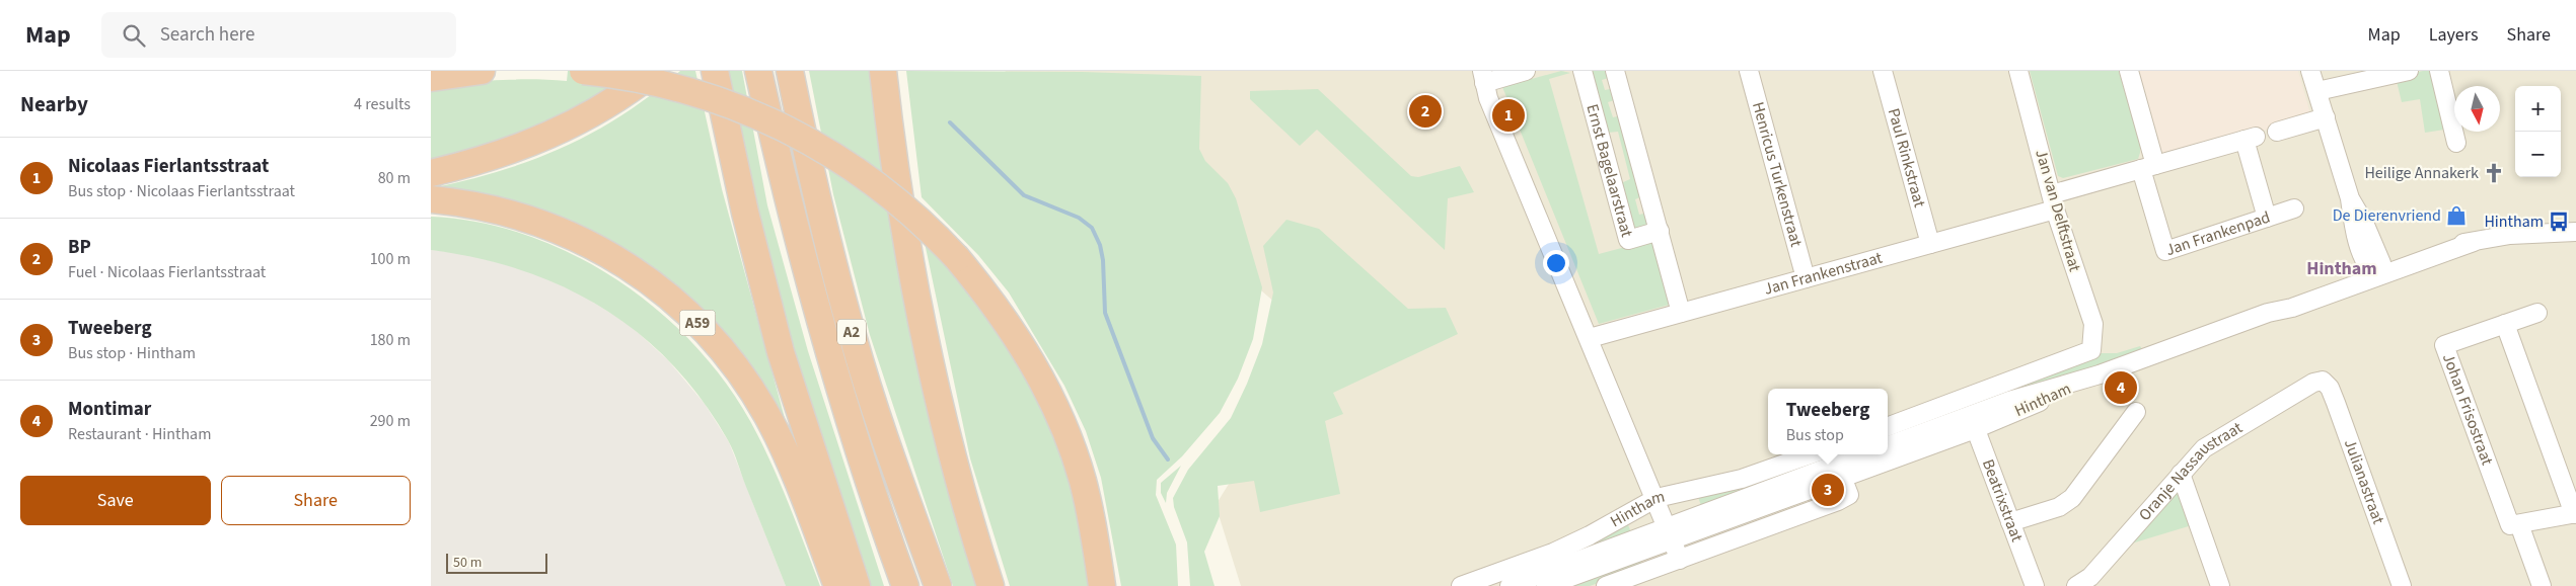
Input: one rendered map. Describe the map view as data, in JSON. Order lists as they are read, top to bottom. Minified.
{"streets":{"highway":["A59","A2"],"street":["Paul Rinkstraat","Ernst Bagelaarstraat","Henricus Turkenstraat","Jan van Delftstraat","Jan Frankenpad","Jan Frankenstraat","Hintham","Johan Frisostraat","Oranje Nassaustraat","Julianastraat","Beatrixstraat"]},"crossings":[["Paul Rinkstraat","Jan Frankenstraat"],["Ernst Bagelaarstraat","Jan Frankenstraat"],["Henricus Turkenstraat","Jan Frankenstraat"],["Jan van Delftstraat","Jan Frankenstraat"],["Jan van Delftstraat","Hintham"],["Jan Frankenpad","Jan Frankenstraat"],["Hintham","Beatrixstraat"],["Oranje Nassaustraat","Julianastraat"]],"districts":["Hintham"],"places":{"church":["Heilige Annakerk"],"shop":["De Dierenvriend"],"bus stop":["Hintham"]},"scale_bar":"50 m","north":"bottom","page":{"header":"Map","search":"Search here","nav":["Map","Layers","Share"],"heading":["Nearby","4 results"],"map_buttons":["+","−"],"pins":["2","1","4","3"],"list":[{"mark":"1","name":"Nicolaas Fierlantsstraat","note":"Bus stop · Nicolaas Fierlantsstraat","value":"80 m"},{"mark":"2","name":"BP","note":"Fuel · Nicolaas Fierlantsstraat","value":"100 m"},{"mark":"3","name":"Tweeberg","note":"Bus stop · Hintham","value":"180 m"},{"mark":"4","name":"Montimar","note":"Restaurant · Hintham","value":"290 m"}],"popup":["Tweeberg","Bus stop"],"buttons":["Save","Share"],"scale":"50 m"}}
